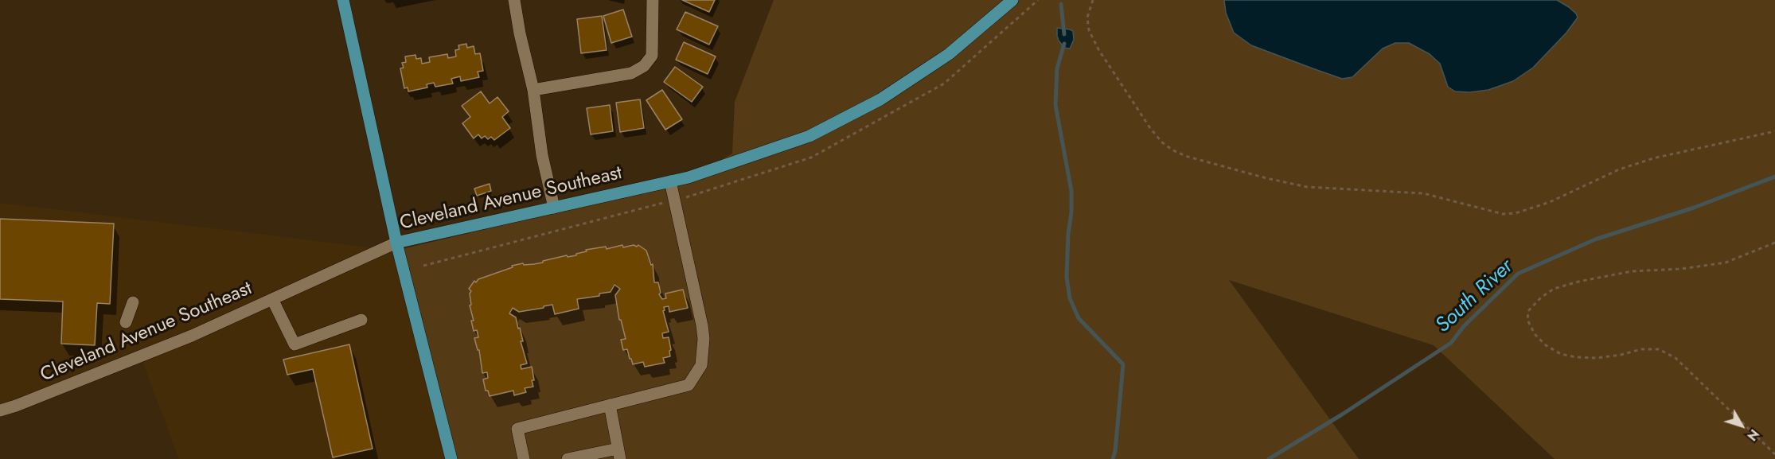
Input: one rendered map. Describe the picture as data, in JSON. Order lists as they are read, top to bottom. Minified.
{"streets":{"main road":["Cleveland Avenue Southeast"]},"water":["South River"],"north":"bottom right"}
